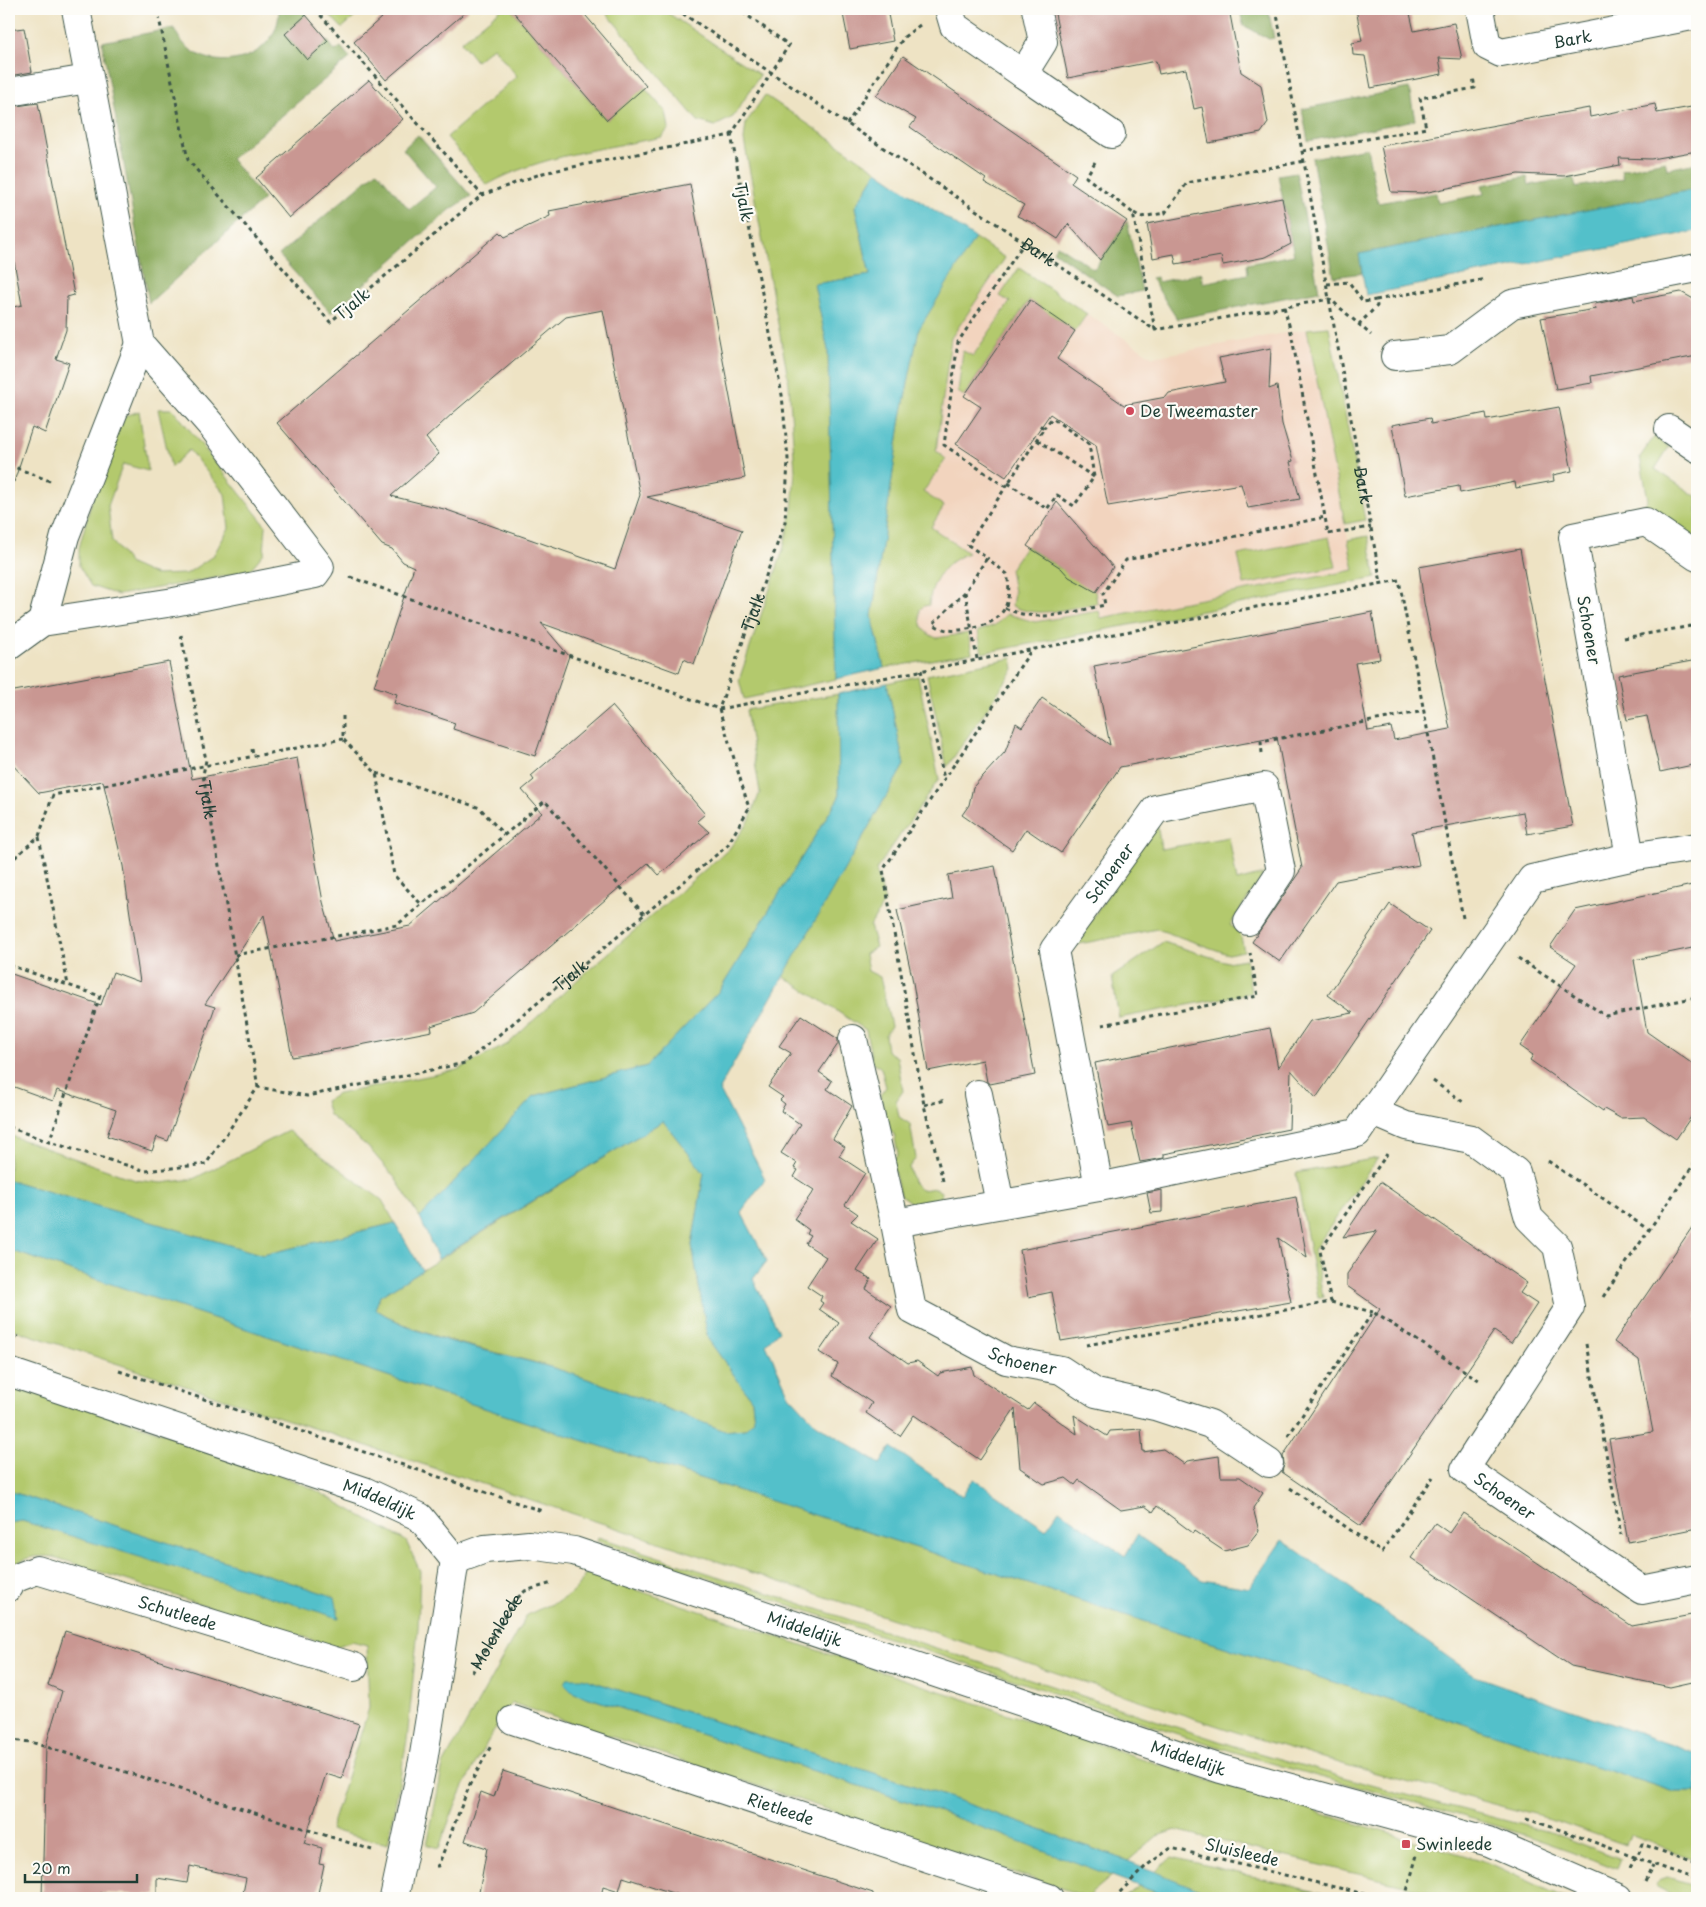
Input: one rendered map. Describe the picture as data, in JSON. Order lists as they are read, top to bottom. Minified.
{"streets":{"street":["Bark","Schoener","Middeldijk","Schutleede","Rietleede"],"path":["Tjalk","Molenleede","Sluisleede"]},"crossings":[["Middeldijk","Molenleede"]],"places":{"other":["De Tweemaster"],"transit":["Swinleede"]},"scale_bar":"20 m"}
